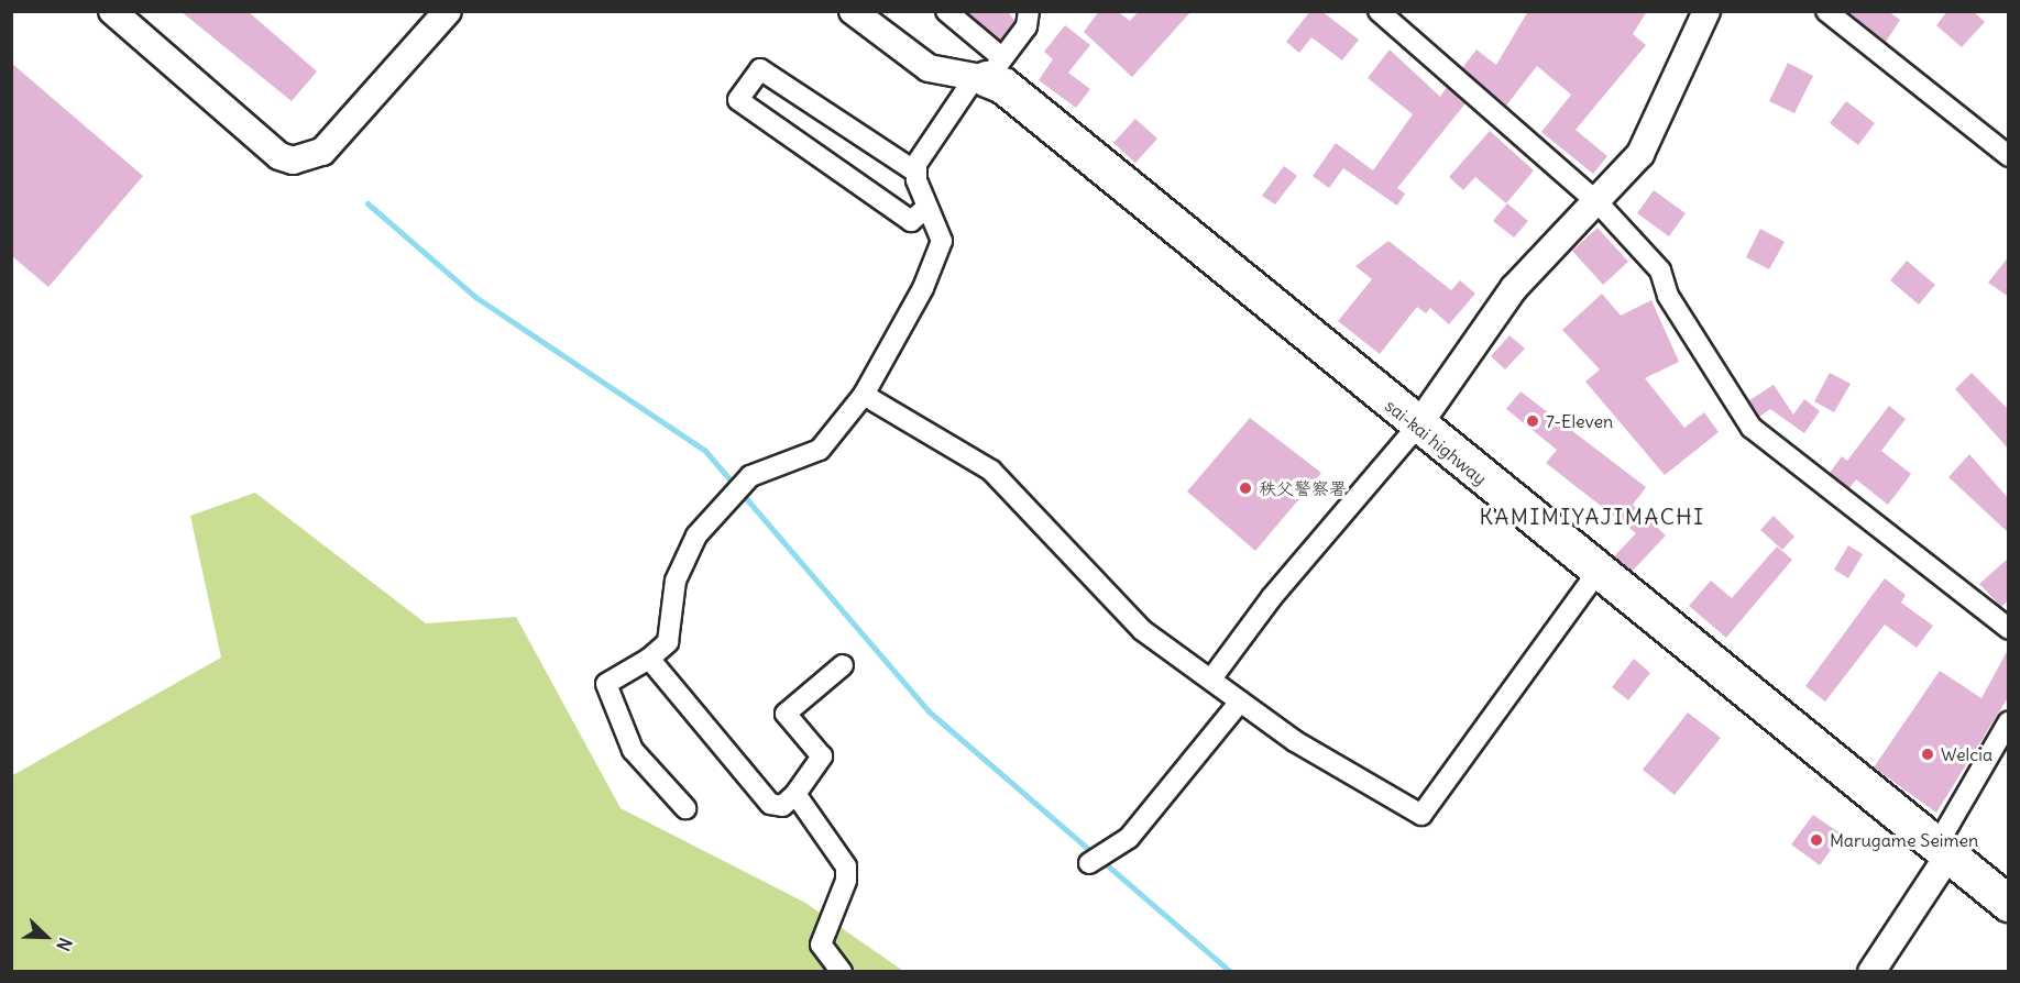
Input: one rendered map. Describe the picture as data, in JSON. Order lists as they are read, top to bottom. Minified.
{"streets":{"highway":["sai-kai highway"]},"districts":["KAMIMIYAJIMACHI"],"places":["7-Eleven","秩父警察署","Welcia","Marugame Seimen"],"north":"bottom right"}
